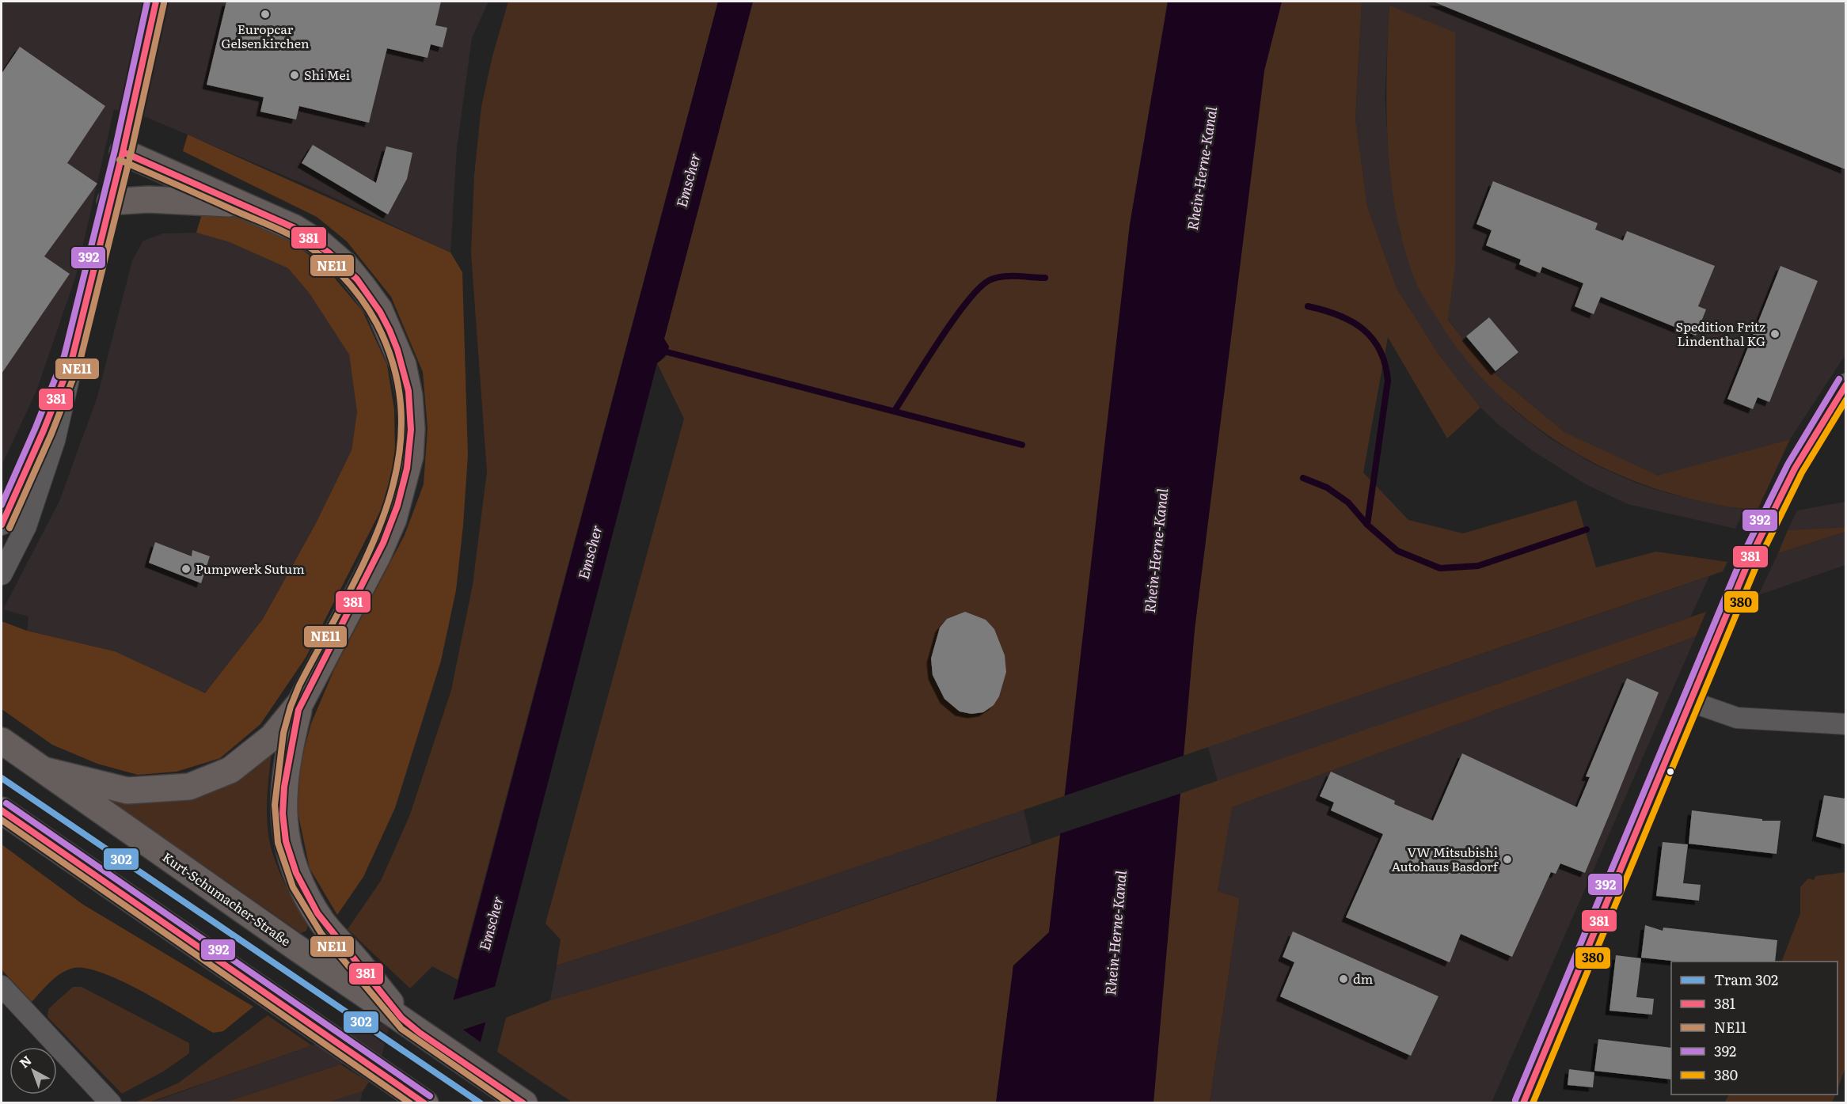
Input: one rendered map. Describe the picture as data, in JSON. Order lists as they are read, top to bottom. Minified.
{"streets":{"main road":["Kurt-Schumacher-Straße"]},"water":["Rhein-Herne-Kanal","Emscher"],"places":["Europcar Gelsenkirchen","Shi Mei","Spedition Fritz Lindenthal KG","Pumpwerk Sutum","VW Mitsubishi Autohaus Basdorf","dm"],"lines":["transit line 381","transit line 392","transit line NE11","transit line 380","tram line 302"],"legend":["Tram 302","381","NE11","392","380"],"north":"top left"}
